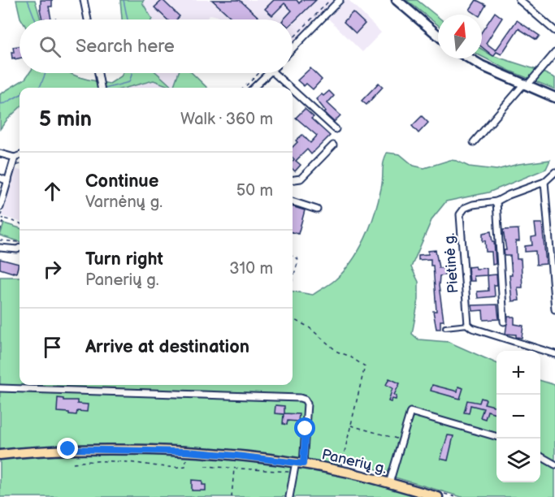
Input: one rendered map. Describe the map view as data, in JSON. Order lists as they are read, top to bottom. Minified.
{"streets":{"main road":["Panerių g."],"street":["Pietinė g."]},"north":"top","page":{"search":"Search here","heading":["5 min","Walk · 360 m"],"list":[["Continue","Varnėnų g.","50 m"],["Turn right","Panerių g.","310 m"],"Arrive at destination"],"map_buttons":["+","−"]}}
